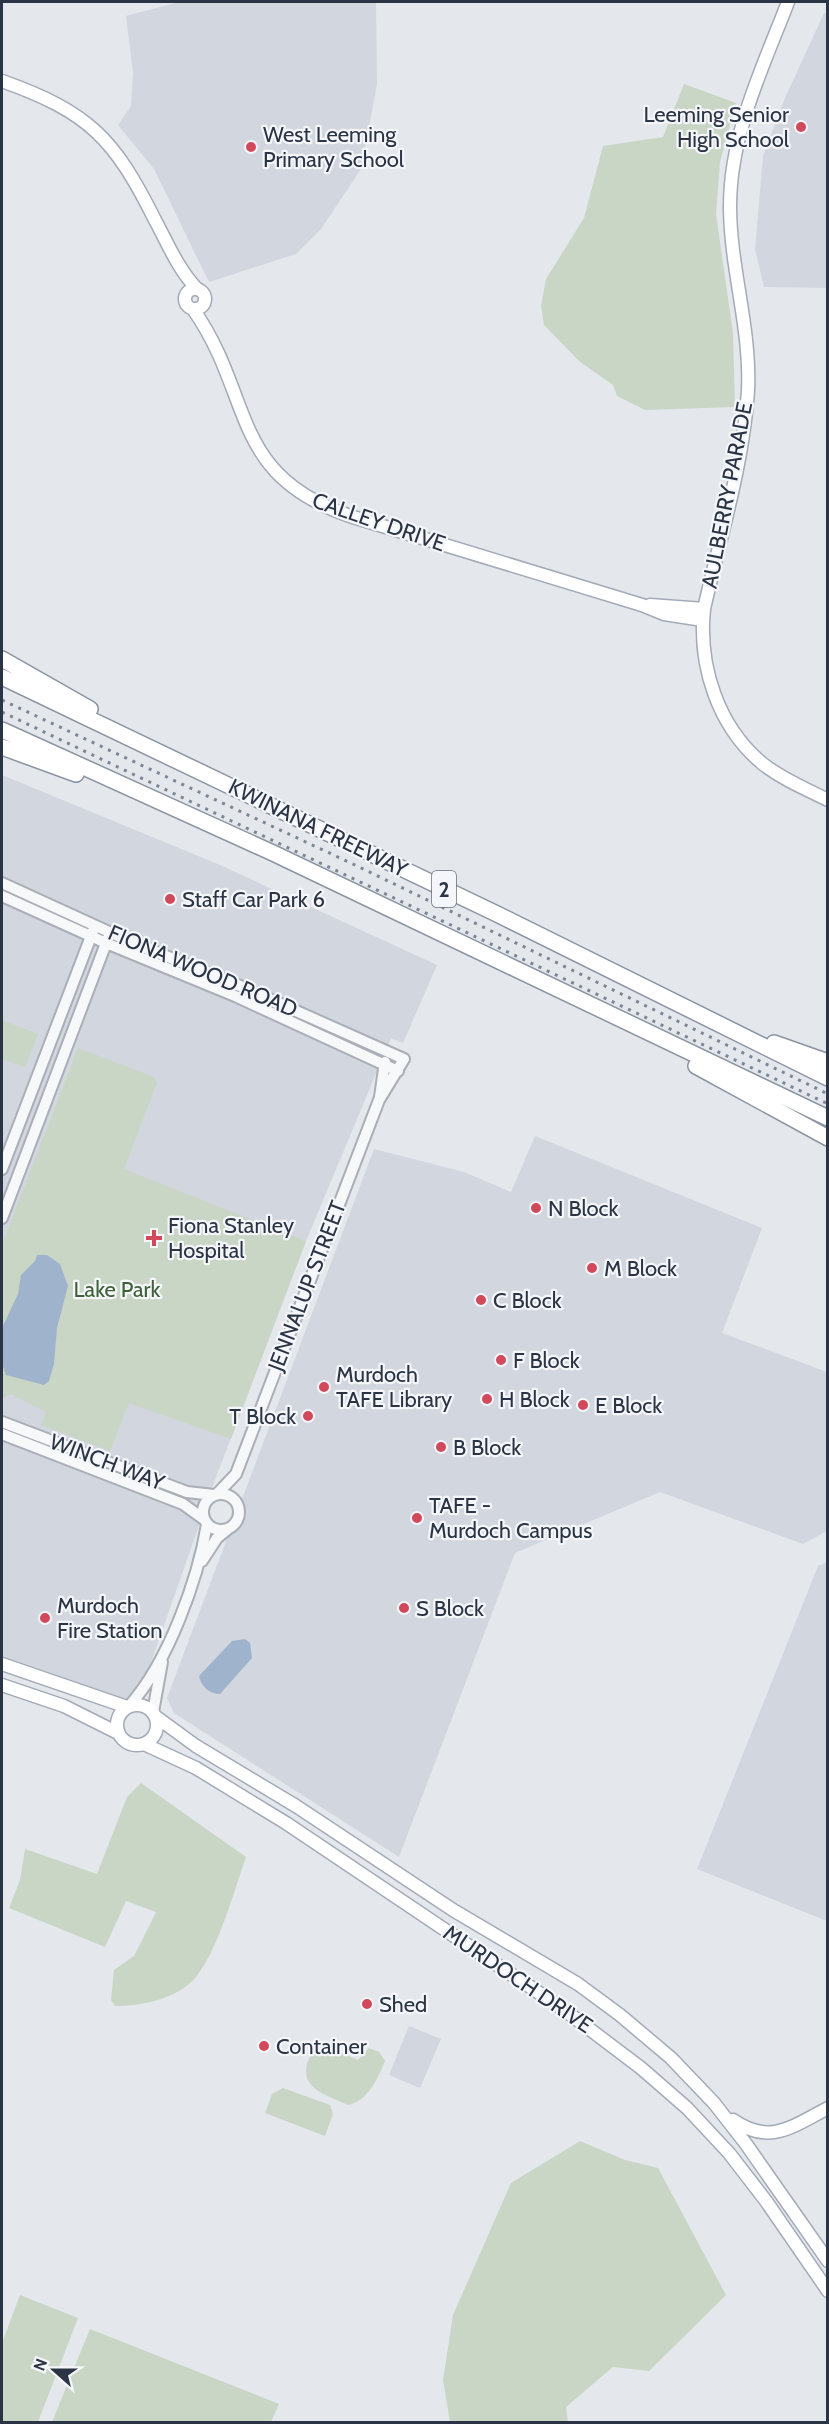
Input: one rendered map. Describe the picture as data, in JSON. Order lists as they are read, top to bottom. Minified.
{"streets":{"highway":["KWINANA FREEWAY","2"],"main road":["AULBERRY PARADE","CALLEY DRIVE","MURDOCH DRIVE"],"street":["FIONA WOOD ROAD","JENNALUP STREET","WINCH WAY"]},"crossings":[["AULBERRY PARADE","CALLEY DRIVE"],["FIONA WOOD ROAD","JENNALUP STREET"],["JENNALUP STREET","WINCH WAY"],["JENNALUP STREET","MURDOCH DRIVE"]],"parks":["Lake Park"],"places":{"other":["Leeming Senior High School","West Leeming Primary School","Staff Car Park 6","N Block","M Block","C Block","F Block","Murdoch TAFE Library","H Block","E Block","T Block","B Block","TAFE - Murdoch Campus","S Block","Murdoch Fire Station","Shed","Container"],"health":["Fiona Stanley Hospital"]},"north":"left"}
